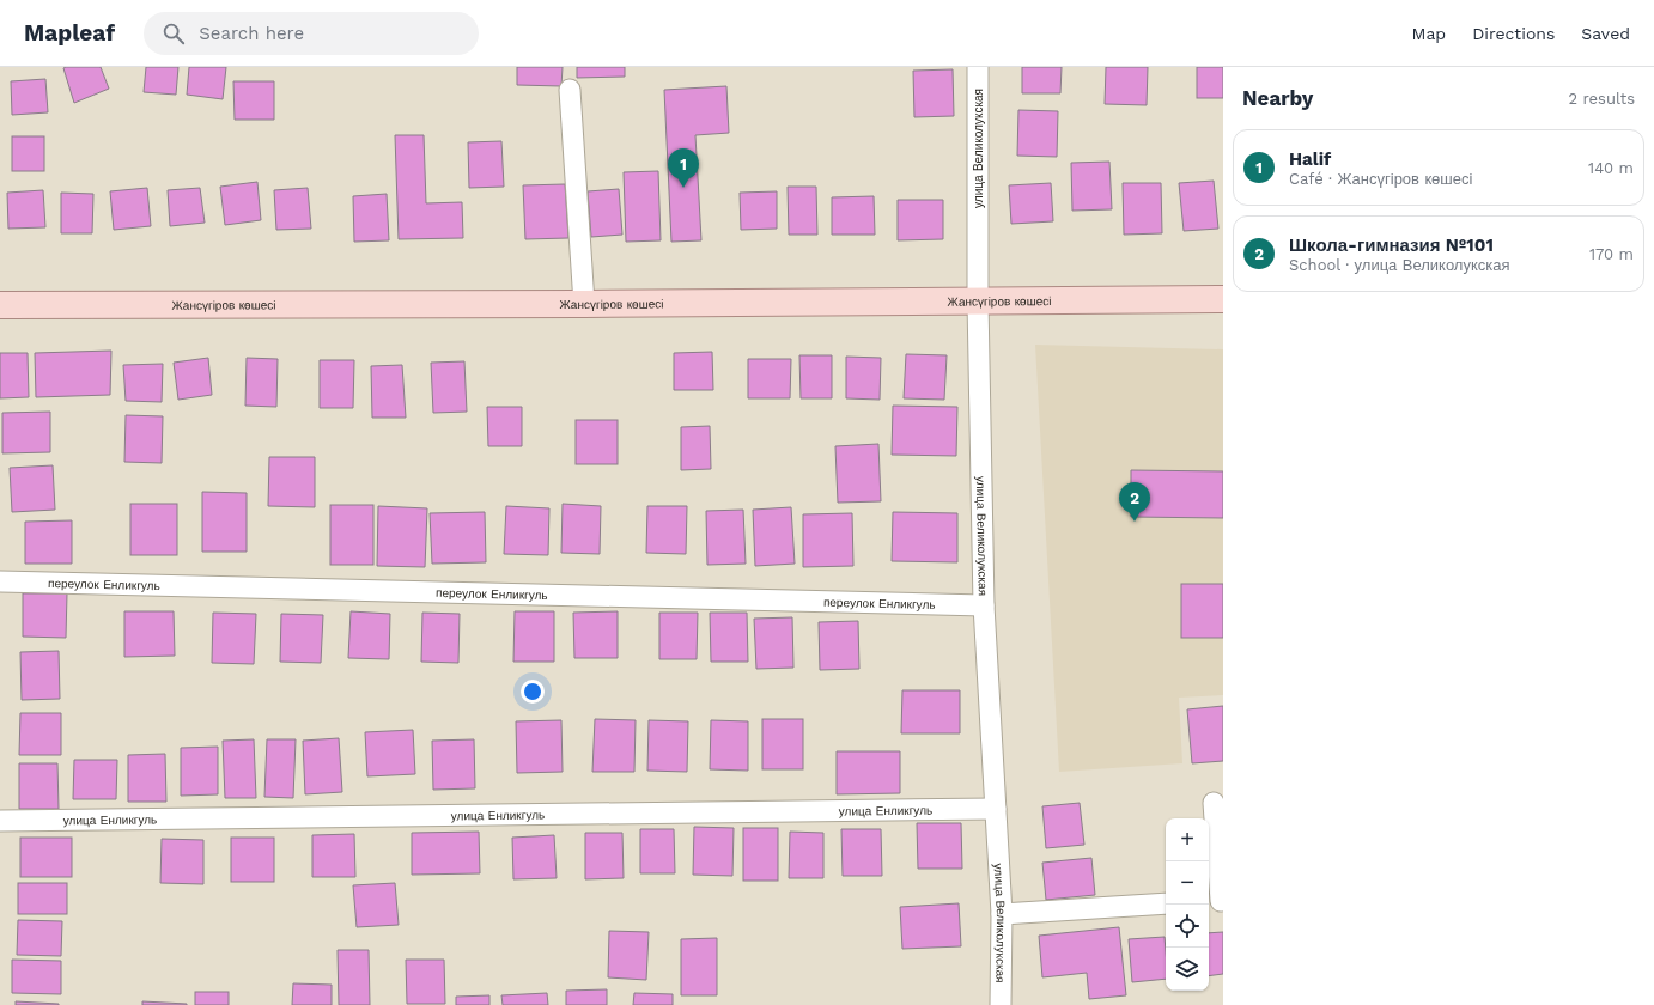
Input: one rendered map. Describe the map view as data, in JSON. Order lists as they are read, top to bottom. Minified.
{"streets":{"main road":["Жансүгіров көшесі"],"street":["улица Великолукская","переулок Енликгуль","улица Енликгуль"]},"crossings":[["улица Великолукская","Жансүгіров көшесі"],["улица Великолукская","переулок Енликгуль"],["улица Великолукская","улица Енликгуль"]],"page":{"header":"Mapleaf","search":"Search here","nav":["Map","Directions","Saved"],"heading":["Nearby","2 results"],"list":[{"mark":"1","name":"Halif","note":"Café · Жансүгіров көшесі","value":"140 m"},{"mark":"2","name":"Школа-гимназия №101","note":"School · улица Великолукская","value":"170 m"}],"pins":["1","2"],"map_buttons":["+","−"]}}
